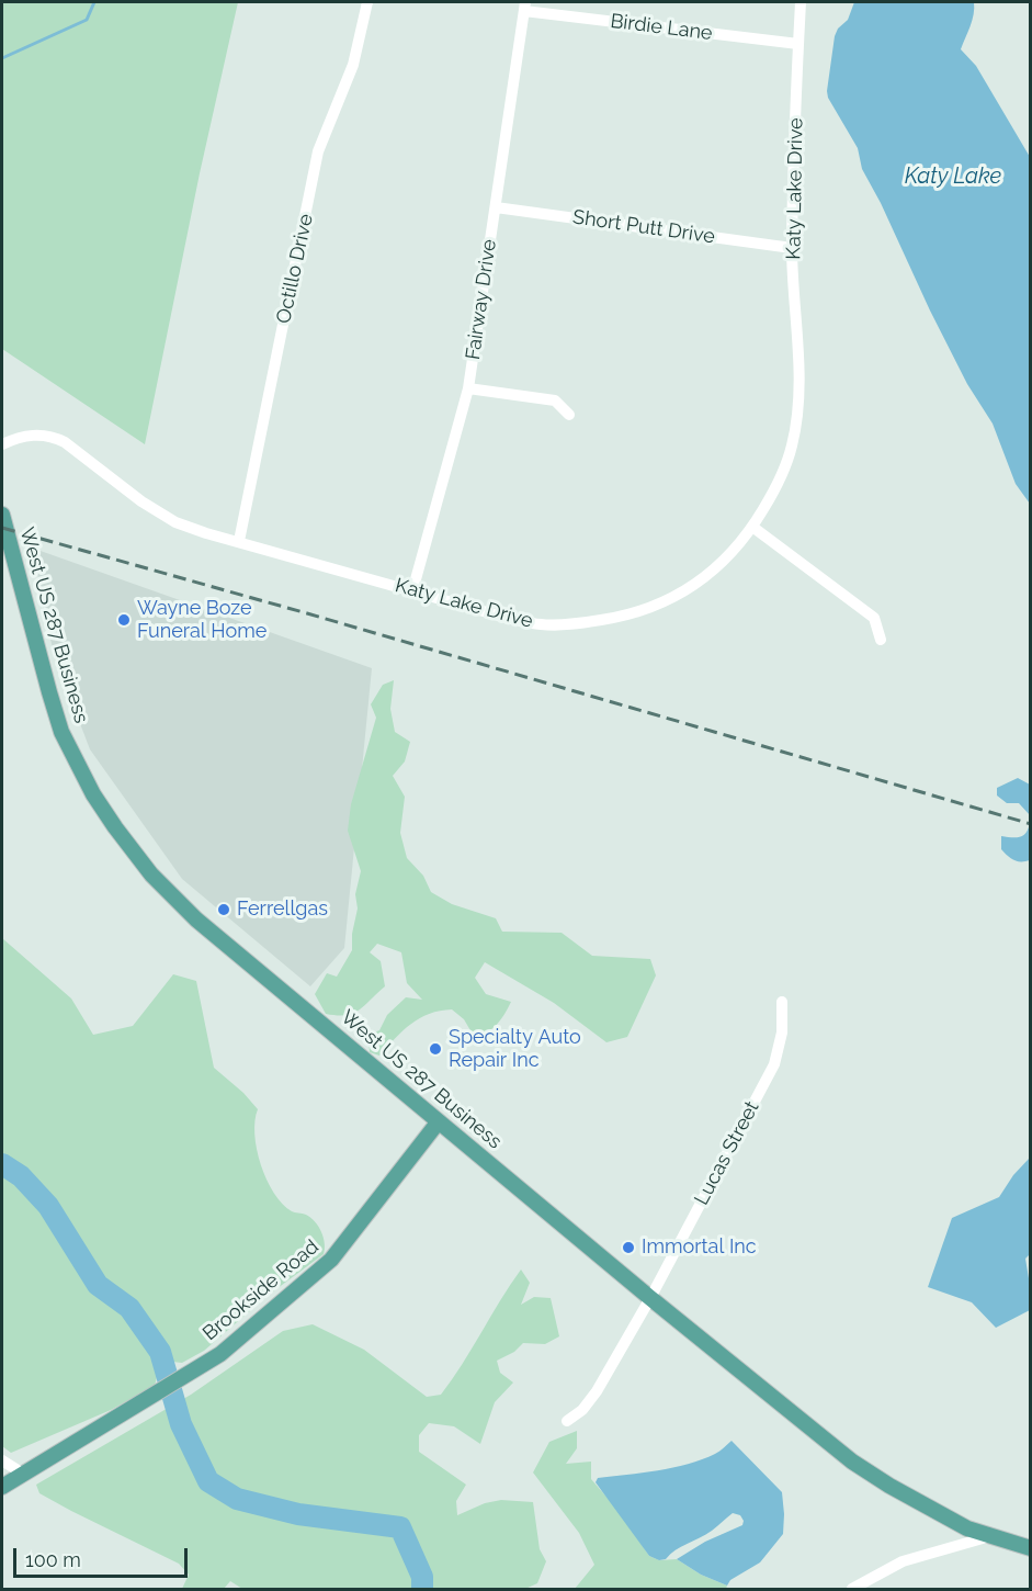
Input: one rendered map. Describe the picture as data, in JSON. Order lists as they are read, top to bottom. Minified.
{"streets":{"main road":["West US 287 Business","Brookside Road"],"street":["Birdie Lane","Katy Lake Drive","Short Putt Drive","Octillo Drive","Fairway Drive","Lucas Street"]},"crossings":[["Birdie Lane","Katy Lake Drive"],["Birdie Lane","Fairway Drive"],["Katy Lake Drive","Short Putt Drive"],["Katy Lake Drive","Octillo Drive"],["Katy Lake Drive","Fairway Drive"],["Short Putt Drive","Fairway Drive"],["West US 287 Business","Lucas Street"],["West US 287 Business","Brookside Road"]],"water":["Katy Lake"],"places":["Wayne Boze Funeral Home","Ferrellgas","Specialty Auto Repair Inc","Immortal Inc"],"scale_bar":"100 m"}
